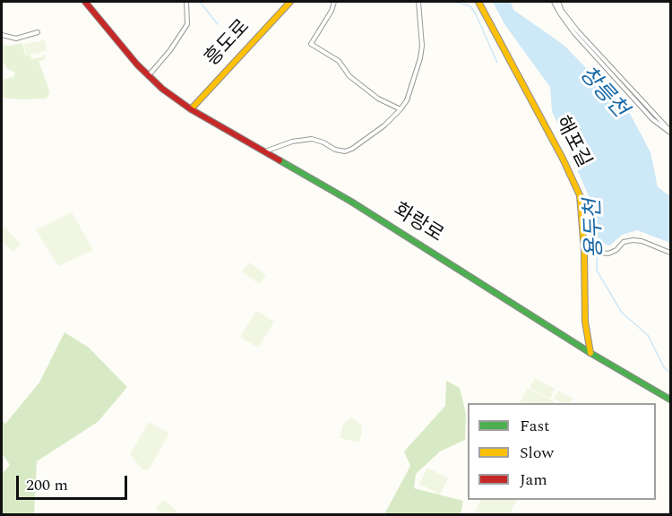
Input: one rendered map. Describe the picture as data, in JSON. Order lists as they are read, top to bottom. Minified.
{"streets":{"main road":["흥도로","해포길","화랑로"]},"crossings":[["흥도로","화랑로"],["해포길","화랑로"]],"water":["창릉천","용두천"],"legend":["Fast","Slow","Jam"],"scale_bar":"200 m"}
